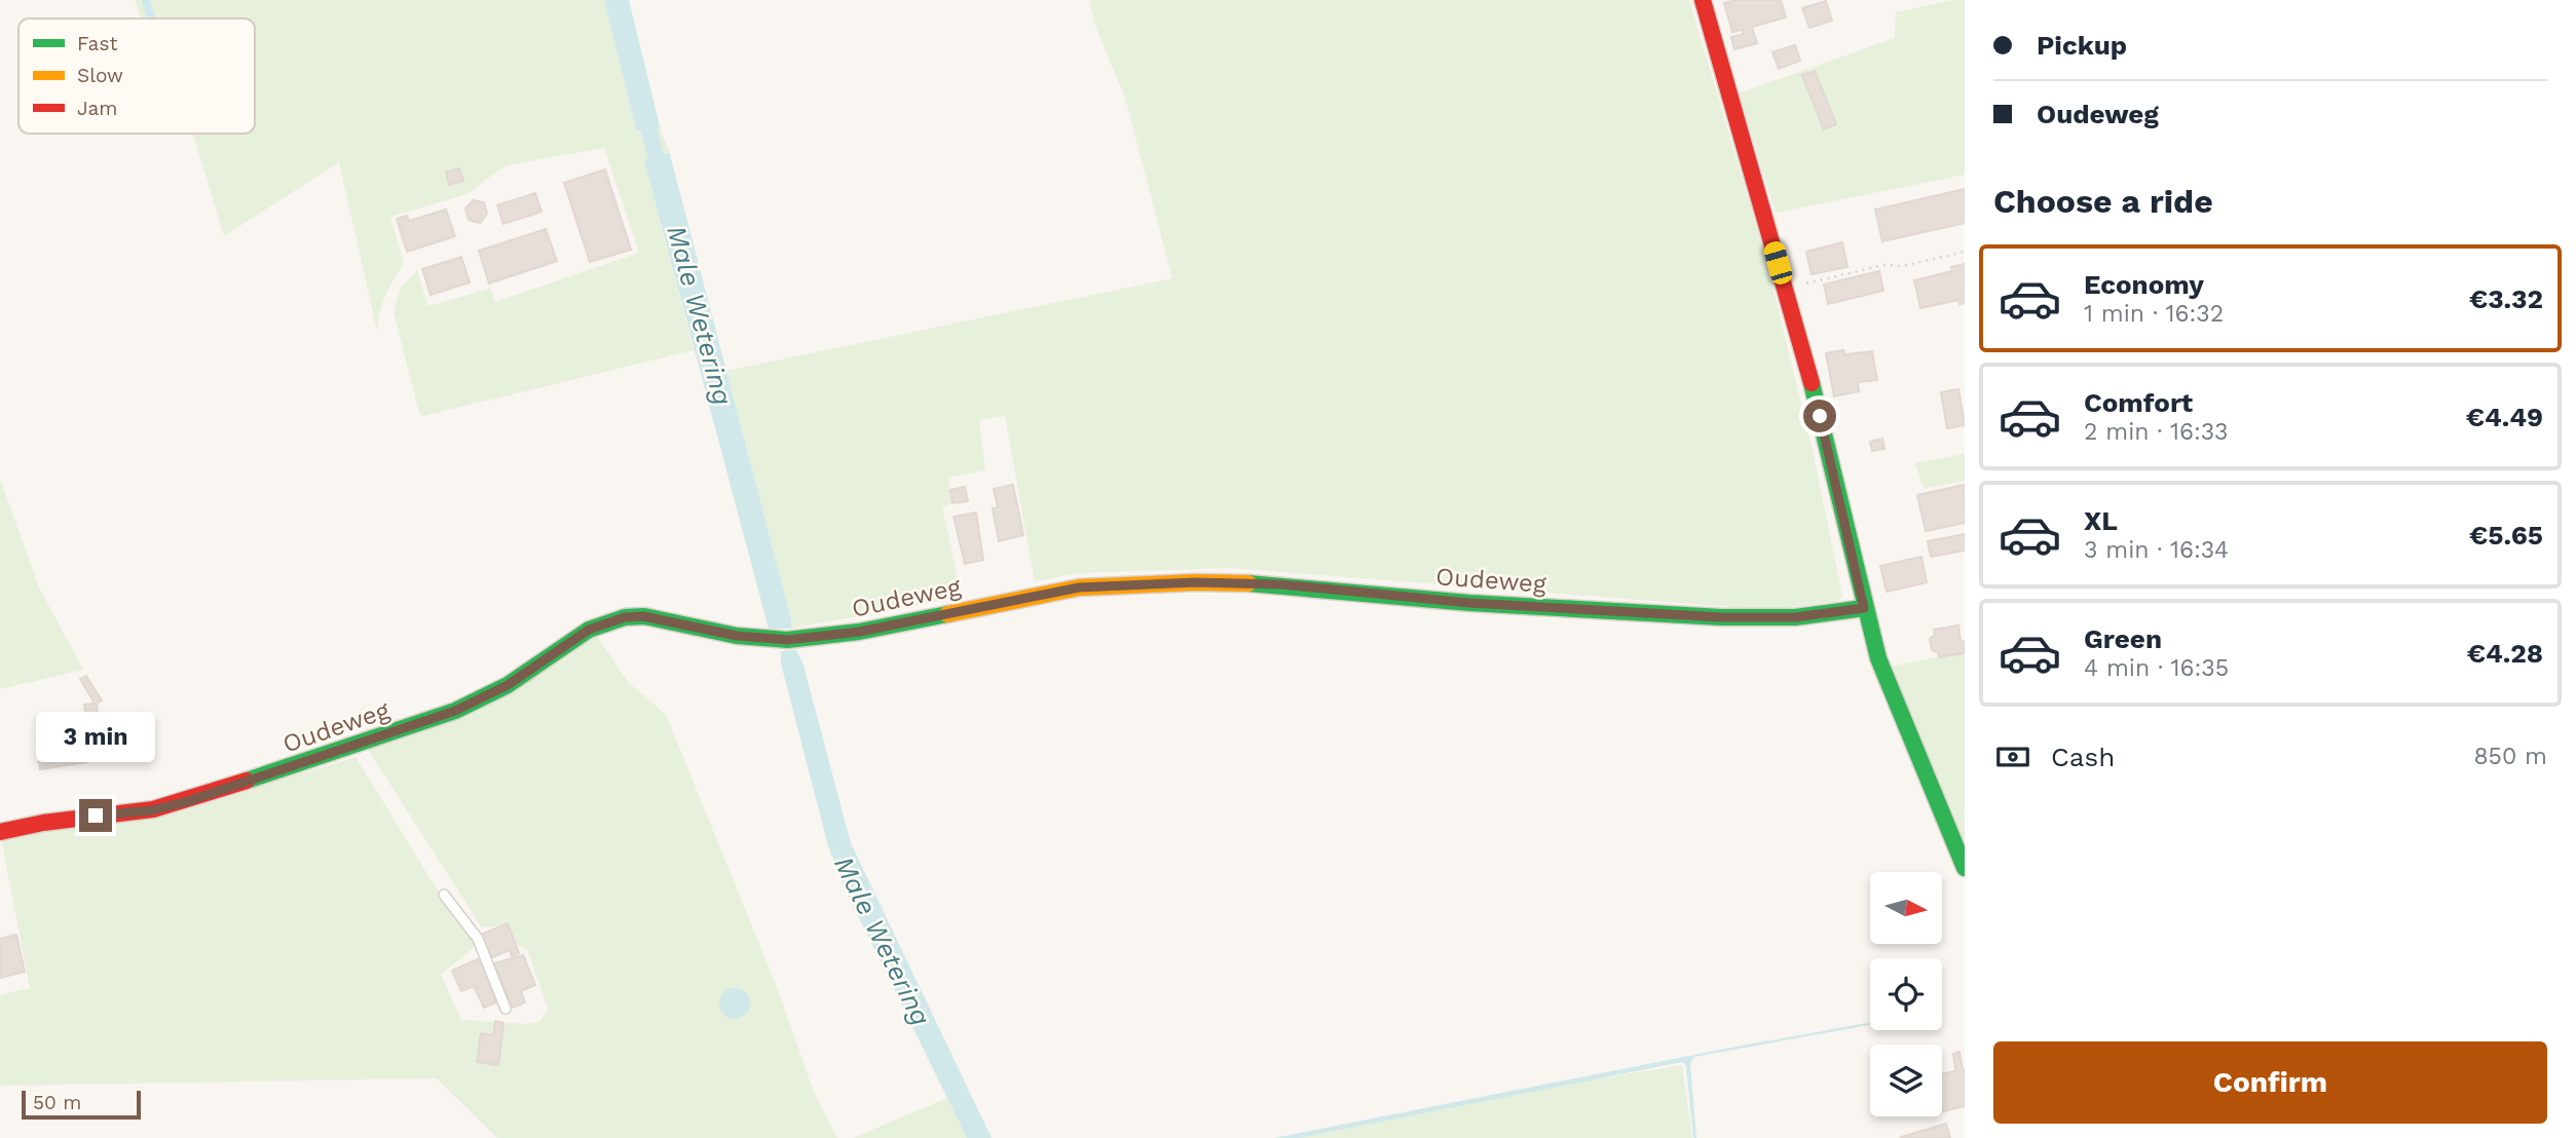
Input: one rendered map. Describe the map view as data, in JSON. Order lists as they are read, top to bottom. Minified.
{"streets":{"street":["Oudeweg"]},"water":["Male Wetering"],"legend":["Fast","Slow","Jam"],"scale_bar":"50 m","north":"right","page":{"banner":["Pickup","Oudeweg"],"heading":"Choose a ride","list":[{"name":"Economy","note":"1 min · 16:32","value":"€3.32"},{"name":"Comfort","note":"2 min · 16:33","value":"€4.49"},{"name":"XL","note":"3 min · 16:34","value":"€5.65"},{"name":"Green","note":"4 min · 16:35","value":"€4.28"}],"bubble":"3 min","pay":["Cash","850 m"],"buttons":"Confirm","scale":"50 m"}}
